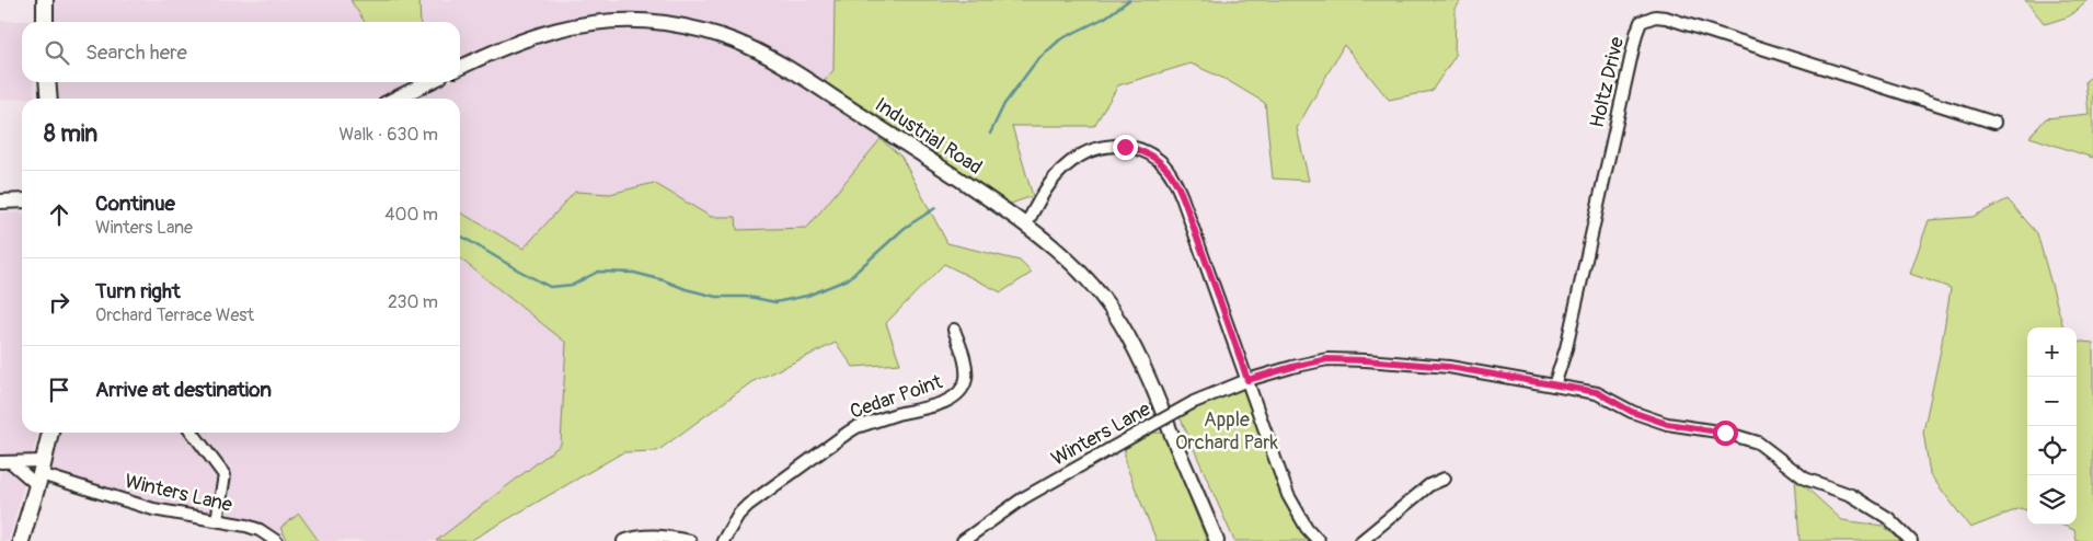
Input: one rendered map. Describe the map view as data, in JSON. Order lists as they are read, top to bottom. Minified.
{"streets":{"main road":["Industrial Road"],"street":["Holtz Drive","Cedar Point","Winters Lane"]},"crossings":[["Holtz Drive","Winters Lane"]],"parks":["Apple Orchard Park"],"page":{"search":"Search here","heading":["8 min","Walk · 630 m"],"list":[["Continue","Winters Lane","400 m"],["Turn right","Orchard Terrace West","230 m"],"Arrive at destination"],"map_buttons":["+","−"]}}
